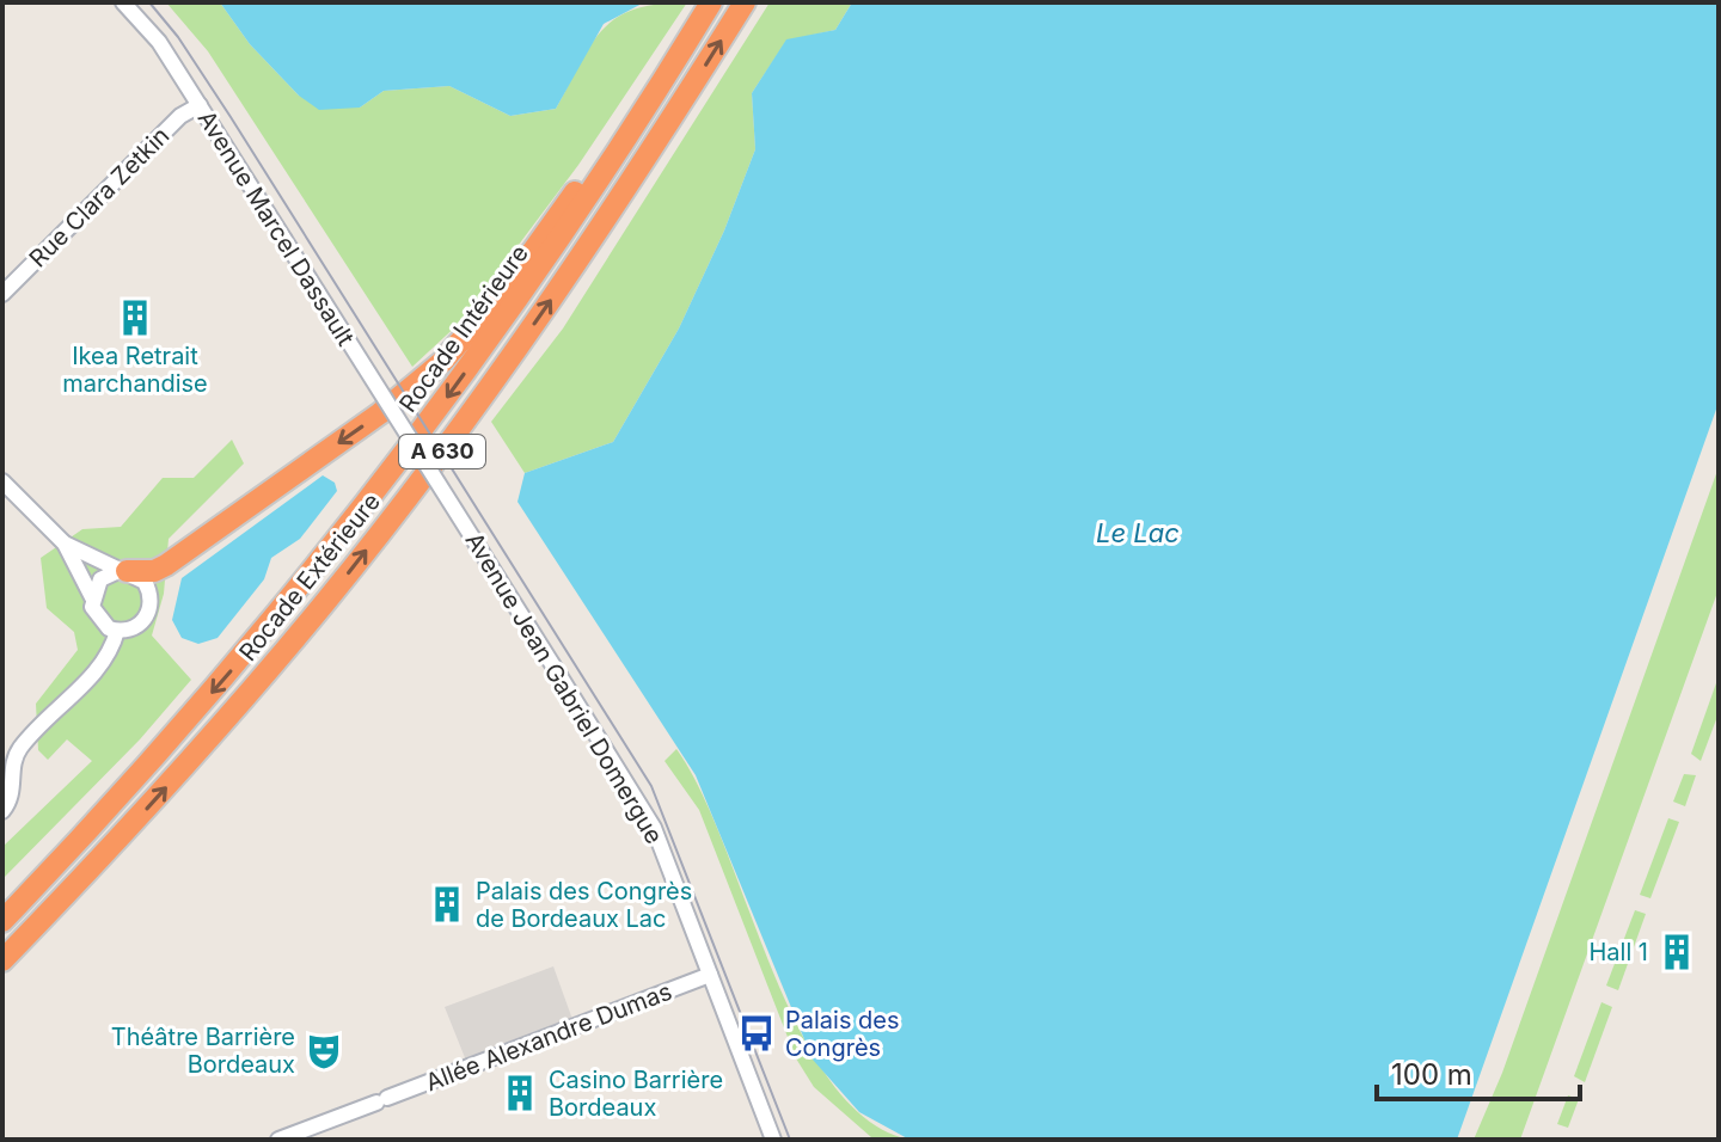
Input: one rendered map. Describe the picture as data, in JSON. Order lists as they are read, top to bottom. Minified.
{"streets":{"highway":["Rocade Intérieure","A 630","Rocade Extérieure"],"street":["Rue Clara Zetkin","Avenue Marcel Dassault","Avenue Jean Gabriel Domergue","Allée Alexandre Dumas"]},"crossings":[["Rue Clara Zetkin","Avenue Marcel Dassault"],["Avenue Marcel Dassault","Avenue Jean Gabriel Domergue"],["Avenue Jean Gabriel Domergue","Allée Alexandre Dumas"]],"water":["Le Lac"],"places":{"building":["Ikea Retrait marchandise","Palais des Congrès de Bordeaux Lac","Hall 1","Casino Barrière Bordeaux"],"bus stop":["Palais des Congrès"],"theatre":["Théâtre Barrière Bordeaux"]},"scale_bar":"100 m"}
